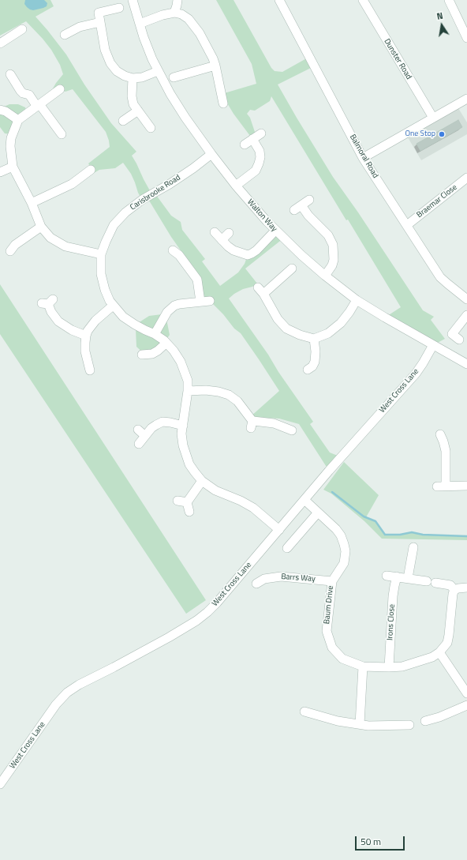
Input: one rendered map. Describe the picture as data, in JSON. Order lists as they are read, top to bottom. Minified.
{"streets":{"street":["Dunster Road","Balmoral Road","Carisbrooke Road","Braemar Close","Walton Way","West Cross Lane","Barrs Way","Baum Drive","Irons Close"]},"crossings":[["Balmoral Road","Braemar Close"],["Carisbrooke Road","Walton Way"],["Carisbrooke Road","West Cross Lane"],["Walton Way","West Cross Lane"],["West Cross Lane","Baum Drive"],["Barrs Way","Baum Drive"],["Baum Drive","Irons Close"]],"places":["One Stop"],"scale_bar":"50 m","north":"top"}
